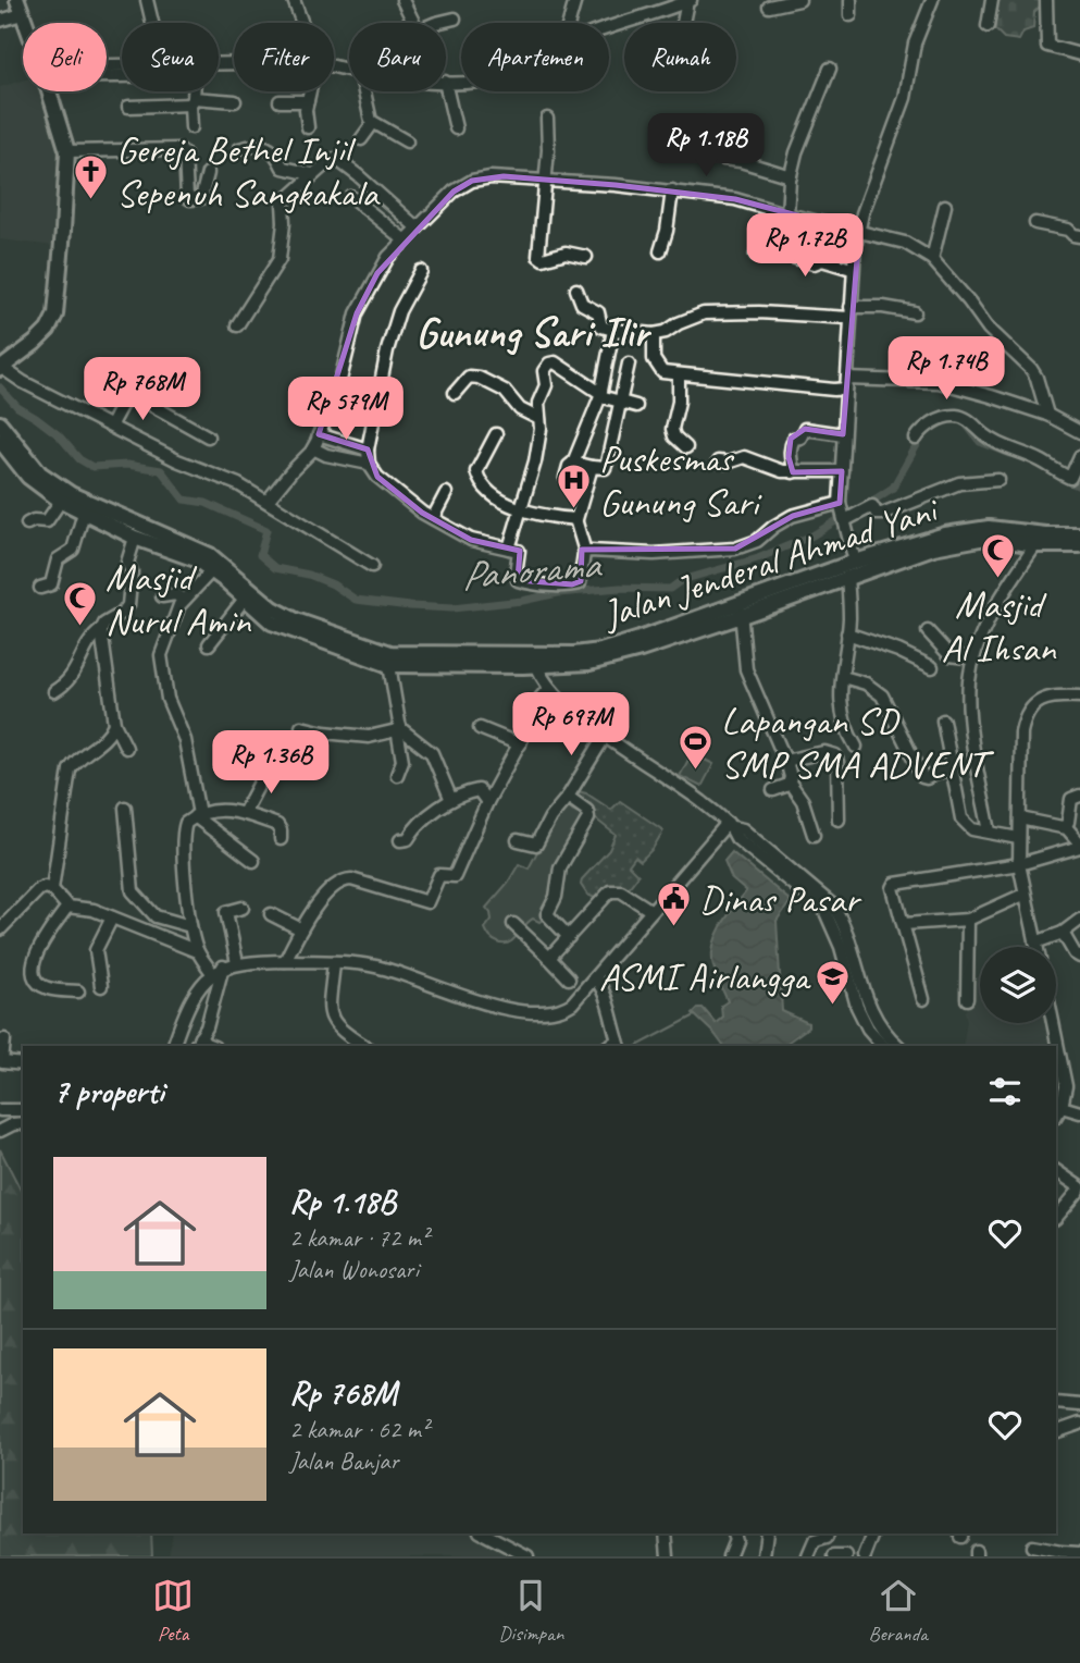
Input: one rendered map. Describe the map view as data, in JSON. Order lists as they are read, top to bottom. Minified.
{"streets":{"main road":["Jalan Jenderal Ahmad Yani"]},"districts":["Gunung Sari Ilir"],"water":["Panorama"],"places":{"church":["Gereja Bethel Injil Sepenuh Sangkakala"],"hospital":["Puskesmas Gunung Sari"],"mosque":["Masjid Al Ihsan","Masjid Nurul Amin"],"sports":["Lapangan SD SMP SMA ADVENT"],"public building":["Dinas Pasar"],"school or university":["ASMI Airlangga"]},"page":{"chip":["Beli","Sewa","Filter","Baru","Apartemen","Rumah"],"price":["Rp 1.18B","Rp 1.72B","Rp 1.74B","Rp 768M","Rp 579M","Rp 697M","Rp 1.36B"],"heading":"7 properti","list":[{"name":"Rp 1.18B","note":"2 kamar · 72 m² · Jalan Wonosari"},{"name":"Rp 768M","note":"2 kamar · 62 m² · Jalan Banjar"}],"tabs":["Peta","Disimpan","Beranda"]}}
